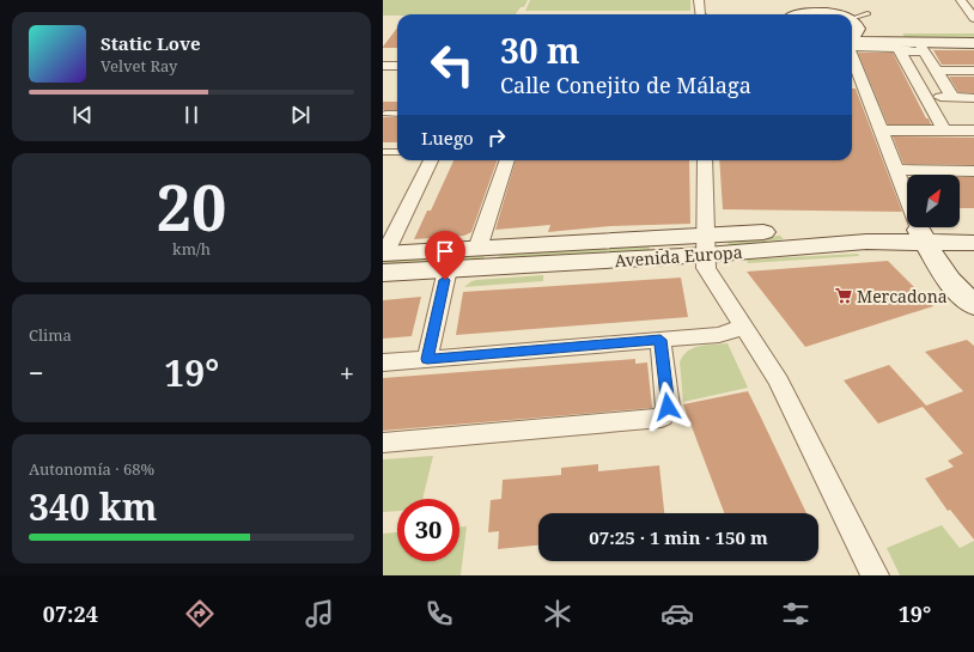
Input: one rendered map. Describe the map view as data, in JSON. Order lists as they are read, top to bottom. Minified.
{"streets":{"main road":["Avenida Europa"]},"places":{"supermarket":["Mercadona"]},"north":"top right","page":{"turn":["30 m","Calle Conejito de Málaga"],"song":["Static Love","Velvet Ray"],"then":"Luego","tile":[["20","km/h"],"Clima",["Autonomía · 68%","340 km"]],"heat":["−","19°","+"],"limit":"30","trip":"07:25 · 1 min · 150 m","tabs":["07:24","19°"]}}
